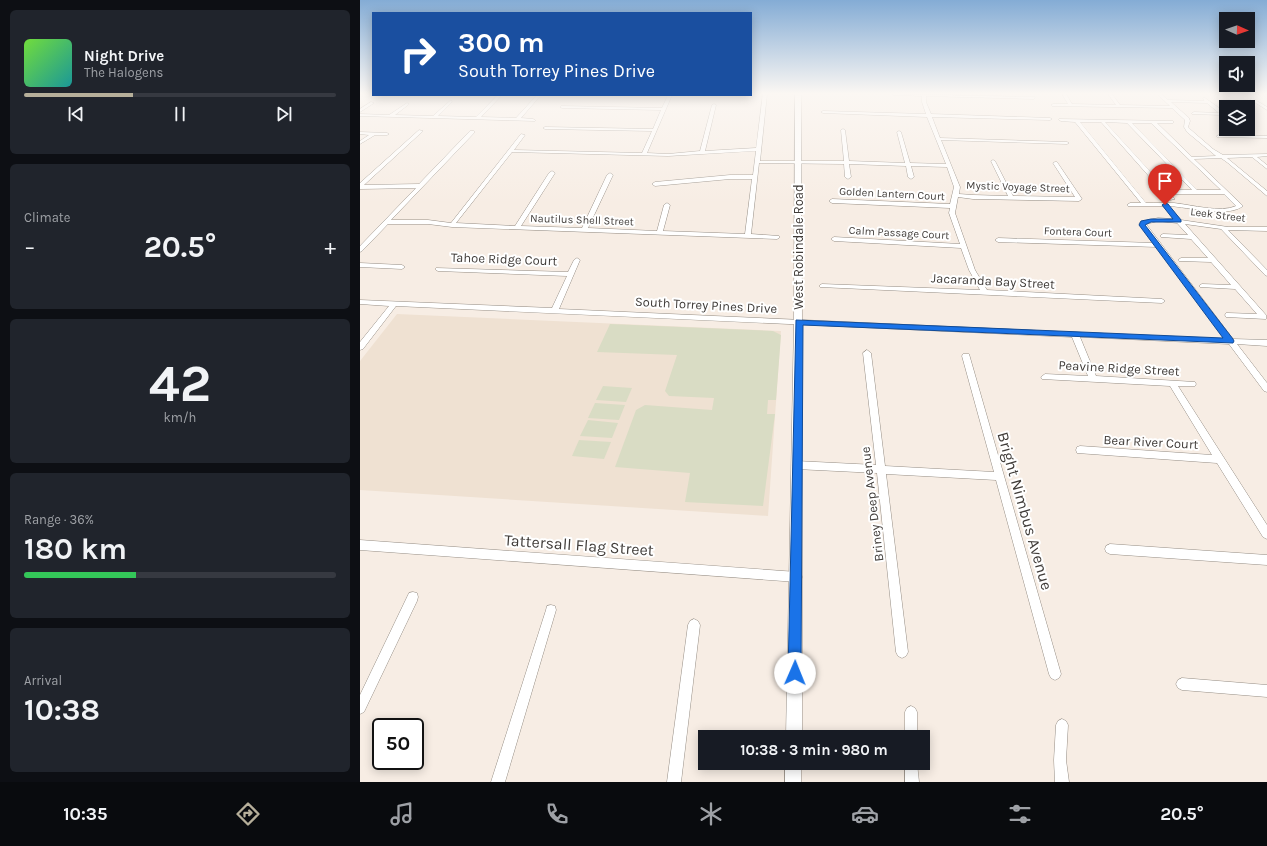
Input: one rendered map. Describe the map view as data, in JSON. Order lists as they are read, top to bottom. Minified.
{"streets":{"main road":["West Robindale Road"],"street":["Mystic Voyage Street","Golden Lantern Court","Leek Street","Nautilus Shell Street","Fontera Court","Calm Passage Court","Tahoe Ridge Court","Jacaranda Bay Street","South Torrey Pines Drive","Peavine Ridge Street","Bear River Court","Briney Deep Avenue","Bright Nimbus Avenue","Tattersall Flag Street"]},"crossings":[["Leek Street","Fontera Court"],["West Robindale Road","South Torrey Pines Drive"],["West Robindale Road","Tattersall Flag Street"]],"north":"right","page":{"turn":["300 m","South Torrey Pines Drive"],"song":["Night Drive","The Halogens"],"tile":["Climate",["42","km/h"],["Range · 36%","180 km"],["Arrival","10:38"]],"heat":["−","20.5°","+"],"limit":"50","trip":"10:38 · 3 min · 980 m","tabs":["10:35","20.5°"]}}
